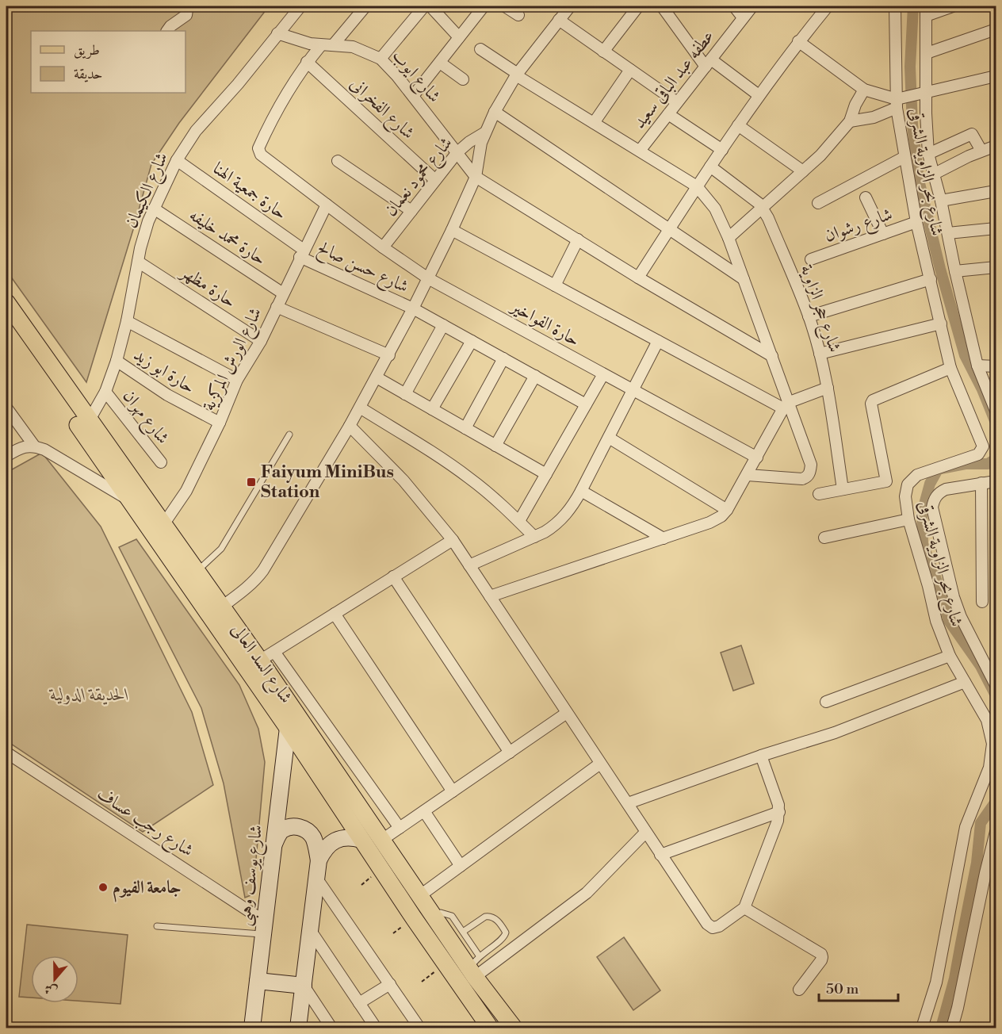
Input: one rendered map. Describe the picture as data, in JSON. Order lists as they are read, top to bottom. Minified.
{"streets":{"main road":["شارع السد العالى","شارع يوسف وهبى"],"street":["شارع ايوب","عطفه عبد الباقى سعيد","شارع الفخرانى","شارع بحر الزاوية الشرقى","شارع محمود نعمان","شارع الكيمان","حارة جمعية الهنا","شارع رشوان","حارة محمد خليفه","شارع حسن صالح","حارة مظهر","شارع حجر الزاوية","حارة الفواخير","شارع الورش المركزية","حارة ابو زيد","شارع مهران","شارع رجب عساف"]},"crossings":[["شارع ايوب","شارع محمود نعمان"],["شارع ايوب","شارع الكيمان"],["شارع الفخرانى","شارع محمود نعمان"],["شارع الفخرانى","حارة الفواخير"],["شارع بحر الزاوية الشرقى","شارع رشوان"],["شارع محمود نعمان","شارع حسن صالح"],["شارع محمود نعمان","حارة الفواخير"],["شارع محمود نعمان","شارع السد العالى"],["شارع الكيمان","حارة جمعية الهنا"],["شارع الكيمان","حارة محمد خليفه"],["شارع الكيمان","حارة مظهر"],["شارع الكيمان","حارة ابو زيد"],["شارع الكيمان","شارع مهران"],["شارع الكيمان","شارع السد العالى"],["حارة جمعية الهنا","شارع حسن صالح"],["حارة جمعية الهنا","شارع الورش المركزية"],["حارة محمد خليفه","شارع الورش المركزية"],["شارع حسن صالح","شارع الورش المركزية"],["حارة مظهر","شارع الورش المركزية"],["حارة الفواخير","شارع الورش المركزية"],["شارع الورش المركزية","حارة ابو زيد"],["شارع الورش المركزية","شارع السد العالى"],["شارع السد العالى","شارع يوسف وهبى"],["شارع رجب عساف","شارع يوسف وهبى"]],"parks":["الحديقة الدولية"],"places":{"transit":["Faiyum MiniBus Station"],"other":["جامعة الفيوم"]},"legend":["طريق","حديقة"],"scale_bar":"50 m","north":"bottom"}
